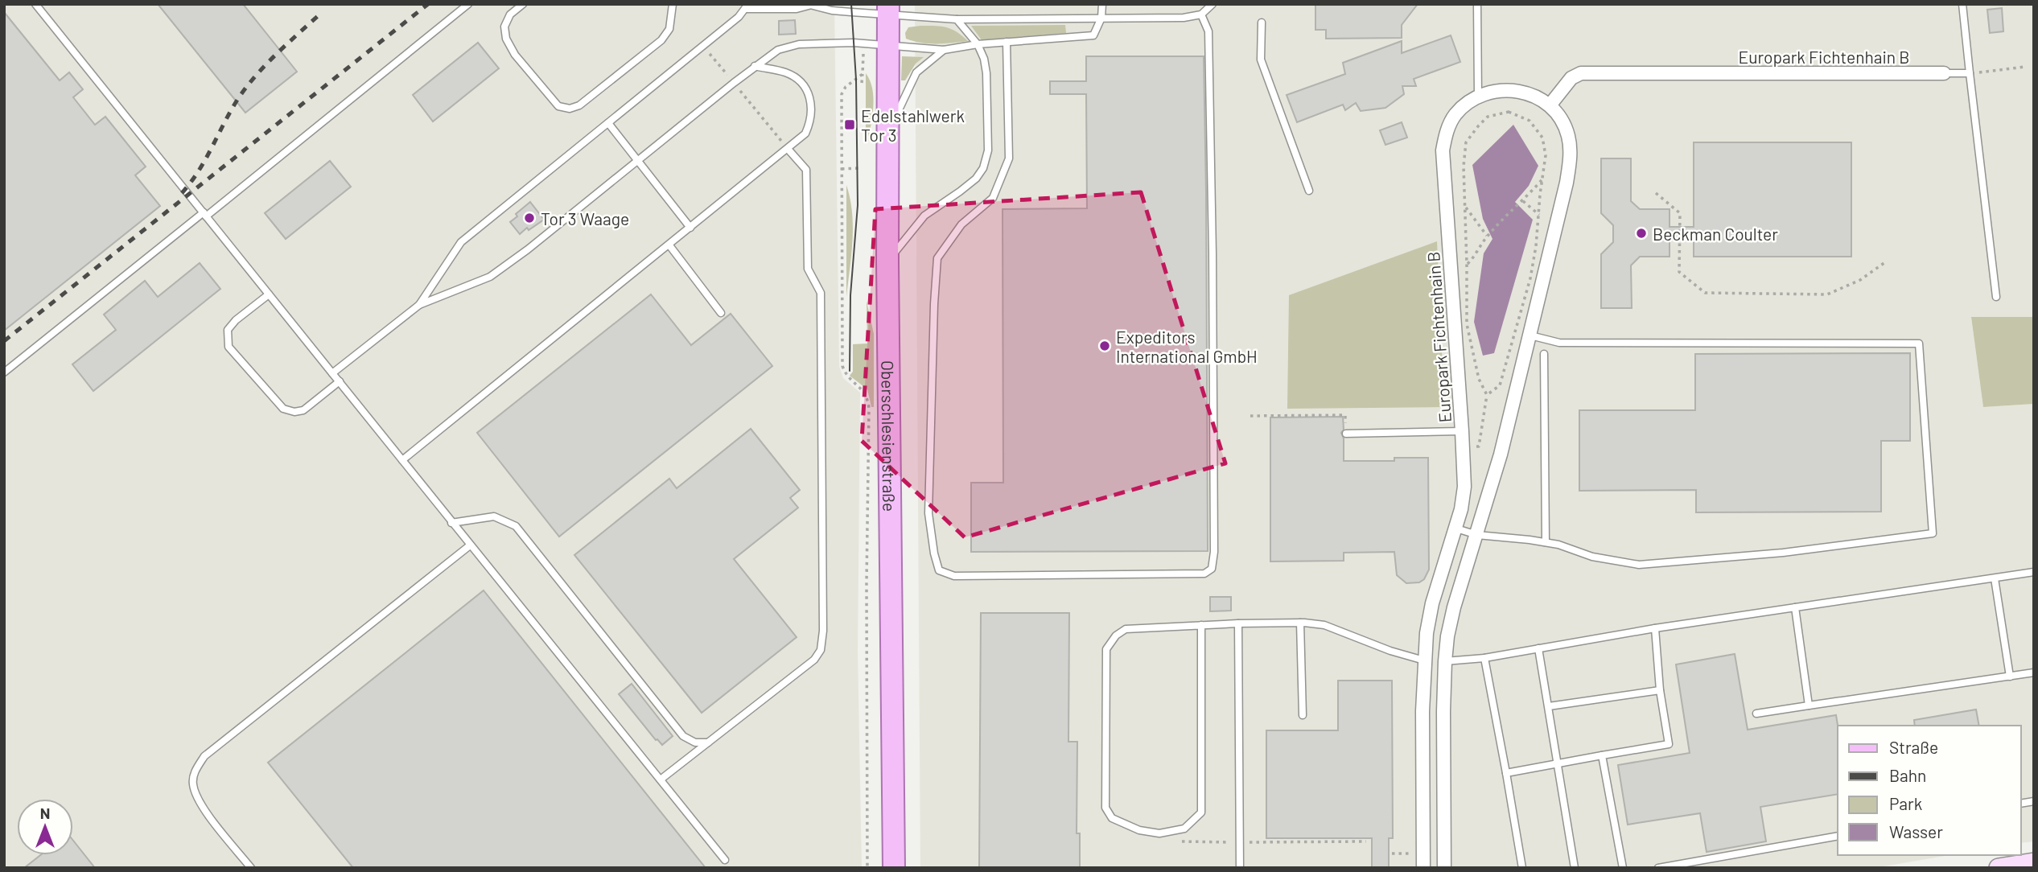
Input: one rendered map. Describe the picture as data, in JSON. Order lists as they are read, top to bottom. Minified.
{"streets":{"main road":["Oberschlesienstraße"],"street":["Europark Fichtenhain B"]},"places":{"transit":["Edelstahlwerk Tor 3"],"other":["Tor 3 Waage","Beckman Coulter","Expeditors International GmbH"]},"legend":["Straße","Bahn","Park","Wasser"],"north":"top"}
